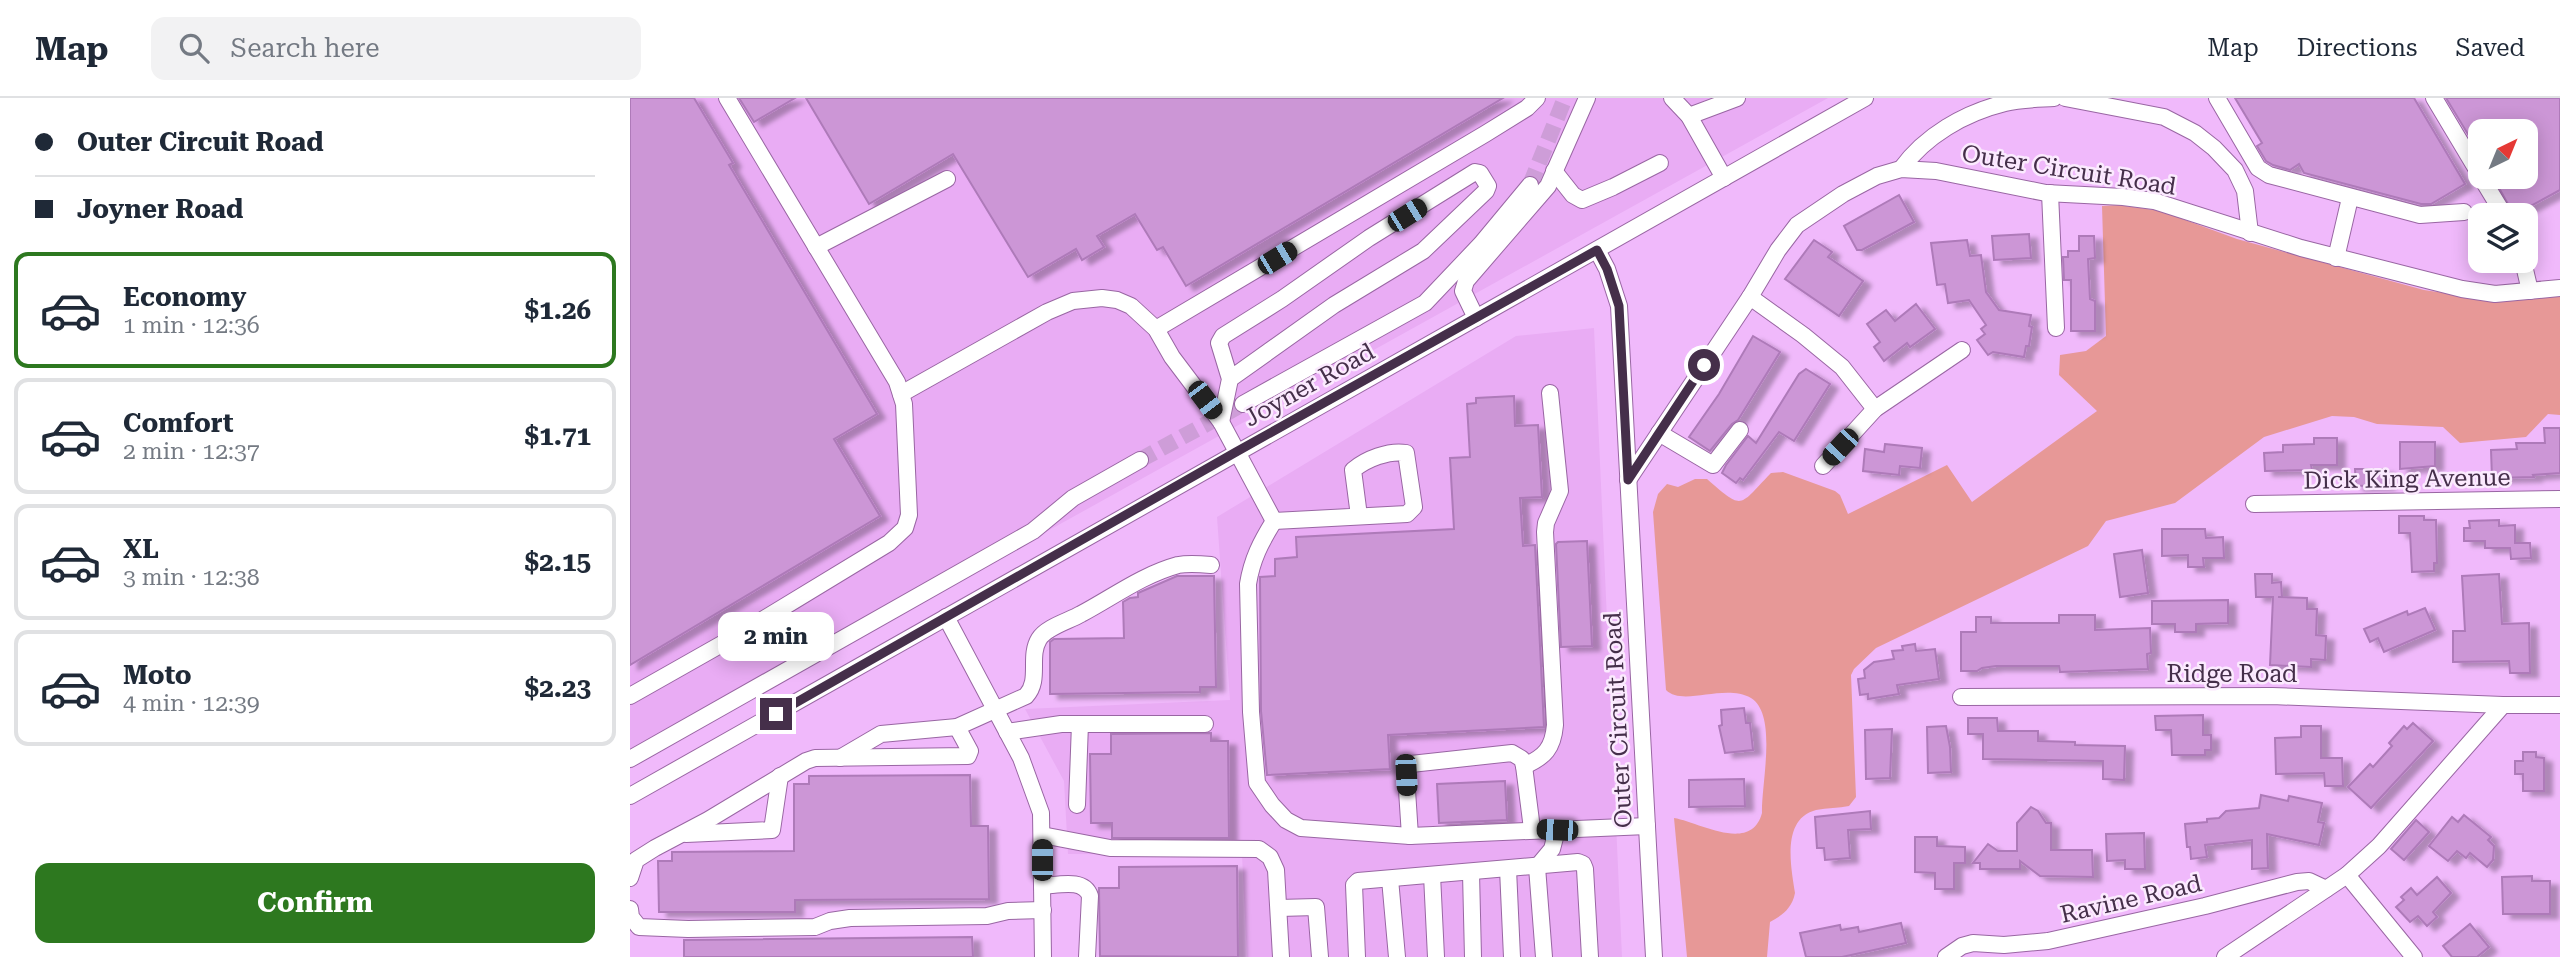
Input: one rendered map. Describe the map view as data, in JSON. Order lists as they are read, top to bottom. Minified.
{"streets":{"street":["Outer Circuit Road","Joyner Road","Dick King Avenue","Ridge Road","Ravine Road"]},"crossings":[["Outer Circuit Road","Joyner Road"]],"north":"top right","page":{"header":"Map","search":"Search here","nav":["Map","Directions","Saved"],"banner":["Outer Circuit Road","Joyner Road"],"list":[{"name":"Economy","note":"1 min · 12:36","value":"$1.26"},{"name":"Comfort","note":"2 min · 12:37","value":"$1.71"},{"name":"XL","note":"3 min · 12:38","value":"$2.15"},{"name":"Moto","note":"4 min · 12:39","value":"$2.23"}],"bubble":"2 min","buttons":"Confirm"}}
